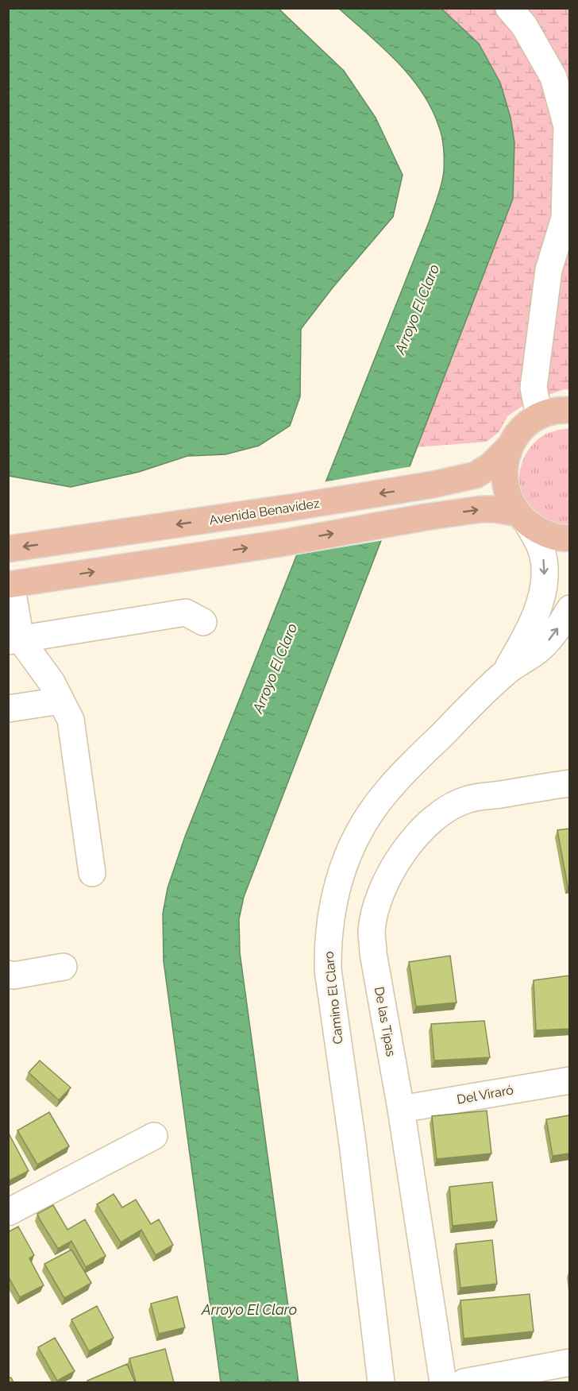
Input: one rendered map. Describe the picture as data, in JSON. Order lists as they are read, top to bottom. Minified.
{"streets":{"main road":["Avenida Benavídez"],"street":["Camino El Claro","De las Tipas","Del Viraró"]},"crossings":[["De las Tipas","Del Viraró"]],"water":["Arroyo El Claro"]}
